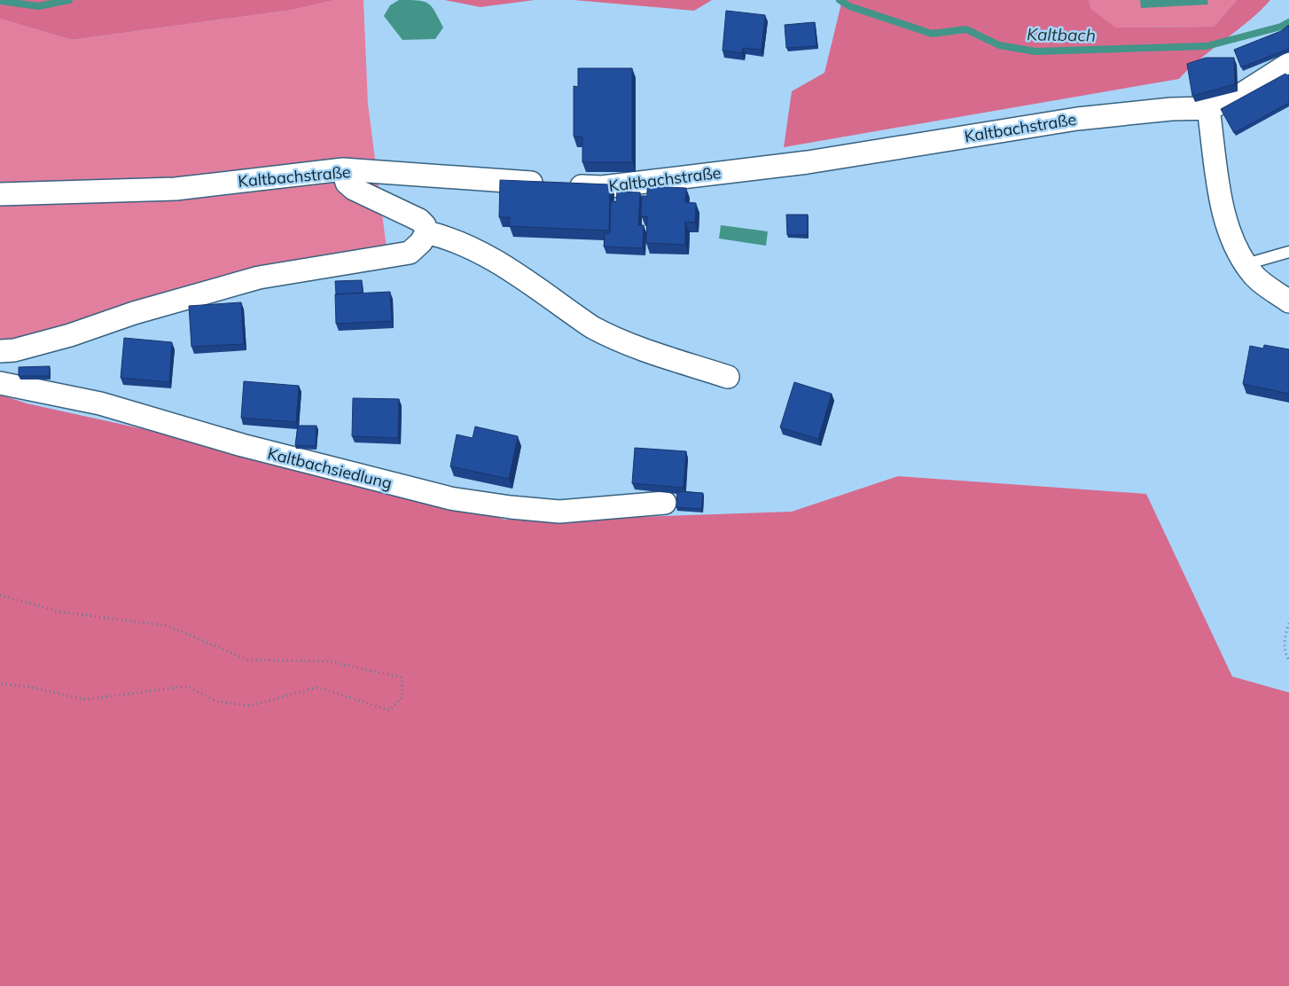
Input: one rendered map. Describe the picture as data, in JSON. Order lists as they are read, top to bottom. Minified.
{"streets":{"street":["Kaltbachstraße","Kaltbachsiedlung"]},"water":["Kaltbach"]}
